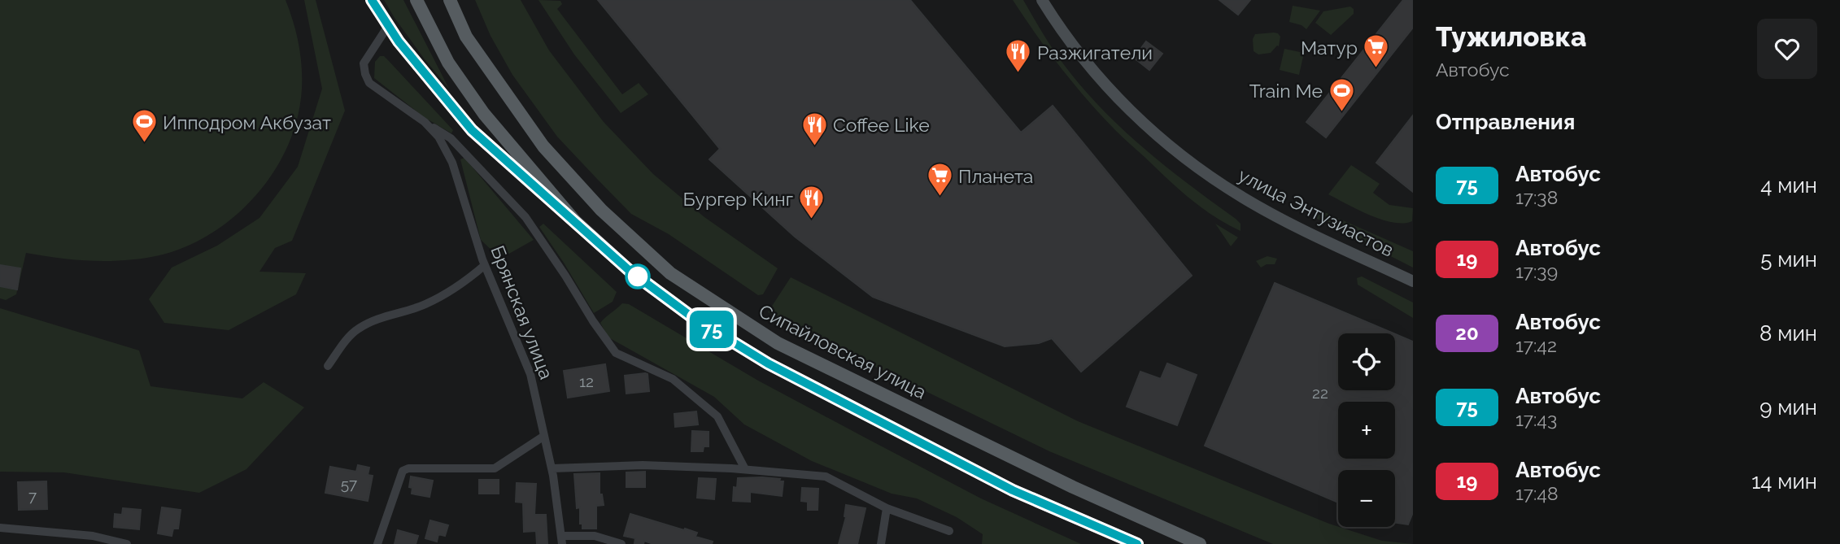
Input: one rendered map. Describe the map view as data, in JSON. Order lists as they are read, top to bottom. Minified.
{"streets":{"main road":["улица Энтузиастов","Сипайловская улица"],"street":["Брянская улица"]},"places":{"supermarket":["Матур","Планета"],"restaurant":["Разжигатели","Coffee Like","Бургер Кинг"],"sports":["Train Me","Ипподром Акбузат"]},"lines":["bus line 75"],"house_numbers":["12","22","57","7"],"page":{"on_map":"75","heading":[["Тужиловка","Автобус"],"Отправления"],"list":[{"mark":"75","name":"Автобус","note":"17:38","value":"4 мин"},{"mark":"19","name":"Автобус","note":"17:39","value":"5 мин"},{"mark":"20","name":"Автобус","note":"17:42","value":"8 мин"},{"mark":"75","name":"Автобус","note":"17:43","value":"9 мин"},{"mark":"19","name":"Автобус","note":"17:48","value":"14 мин"}],"map_buttons":["+","−"]}}
